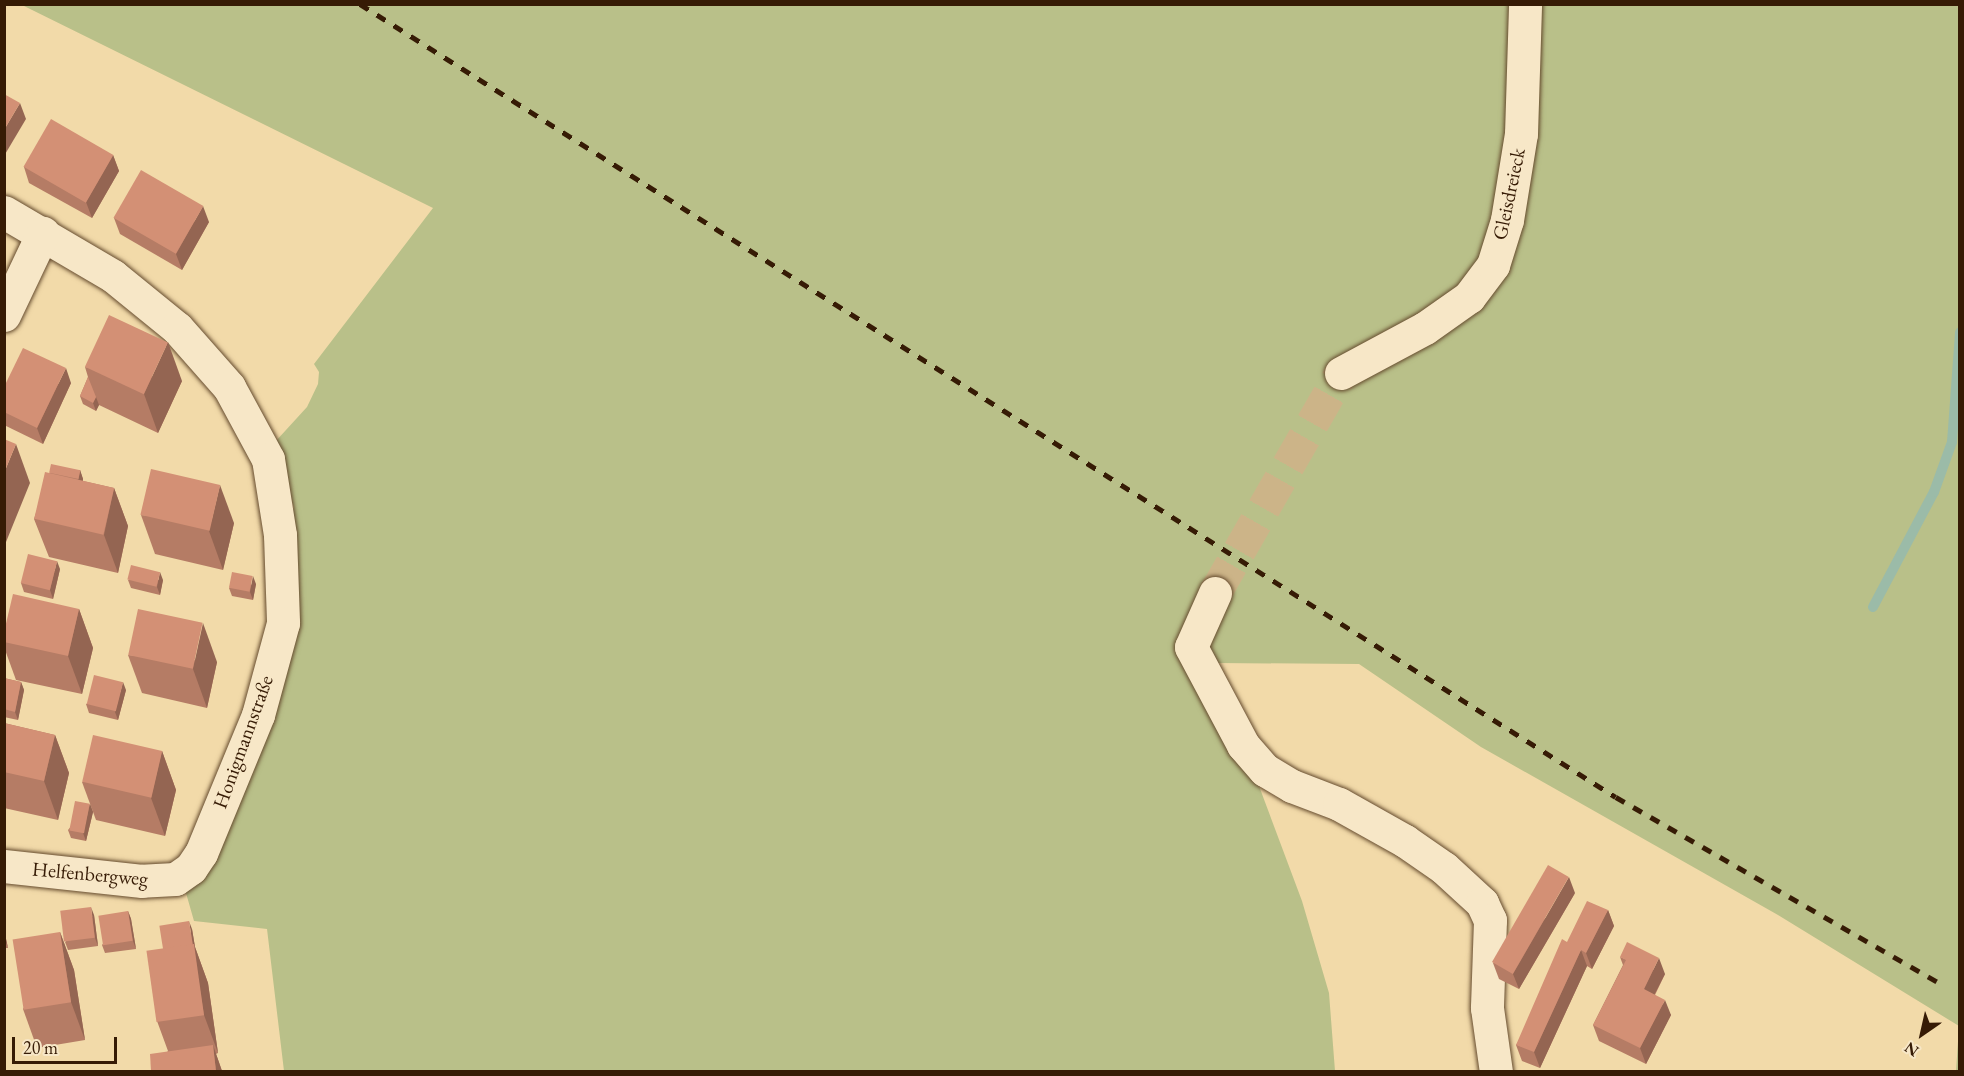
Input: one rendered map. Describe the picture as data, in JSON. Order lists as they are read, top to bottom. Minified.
{"streets":{"street":["Gleisdreieck","Honigmannstraße","Helfenbergweg"]},"crossings":[["Honigmannstraße","Helfenbergweg"]],"scale_bar":"20 m","north":"bottom left"}
